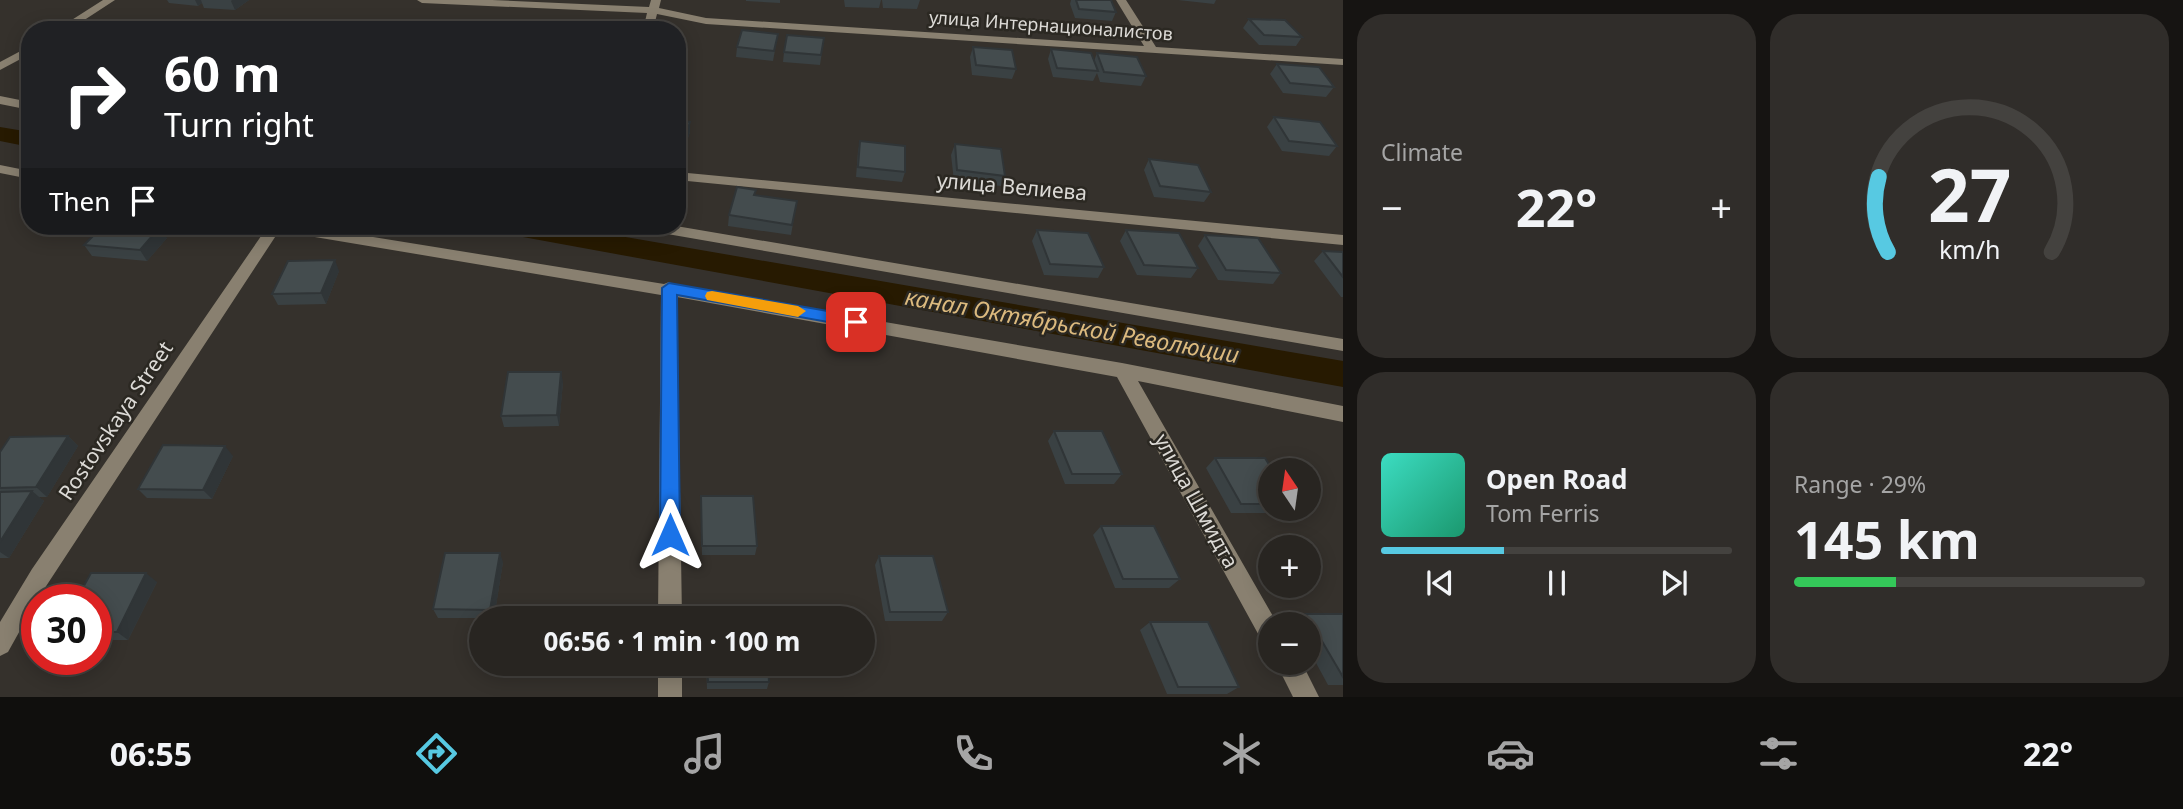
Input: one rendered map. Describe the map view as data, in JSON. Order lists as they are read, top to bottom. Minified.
{"streets":{"street":["улица Интернационалистов","улица Велиева","Rostovskaya Street","улица Шмидта"]},"water":["канал Октябрьской Революции"],"north":"top","page":{"tile":["Climate",["Range · 29%","145 km"]],"turn":["60 m","Turn right"],"then":"Then","heat":["−","22°","+"],"song":["Open Road","Tom Ferris"],"map_buttons":["+","−"],"limit":"30","trip":"06:56 · 1 min · 100 m","tabs":["06:55","22°"],"gauge":["27","km/h"]}}
